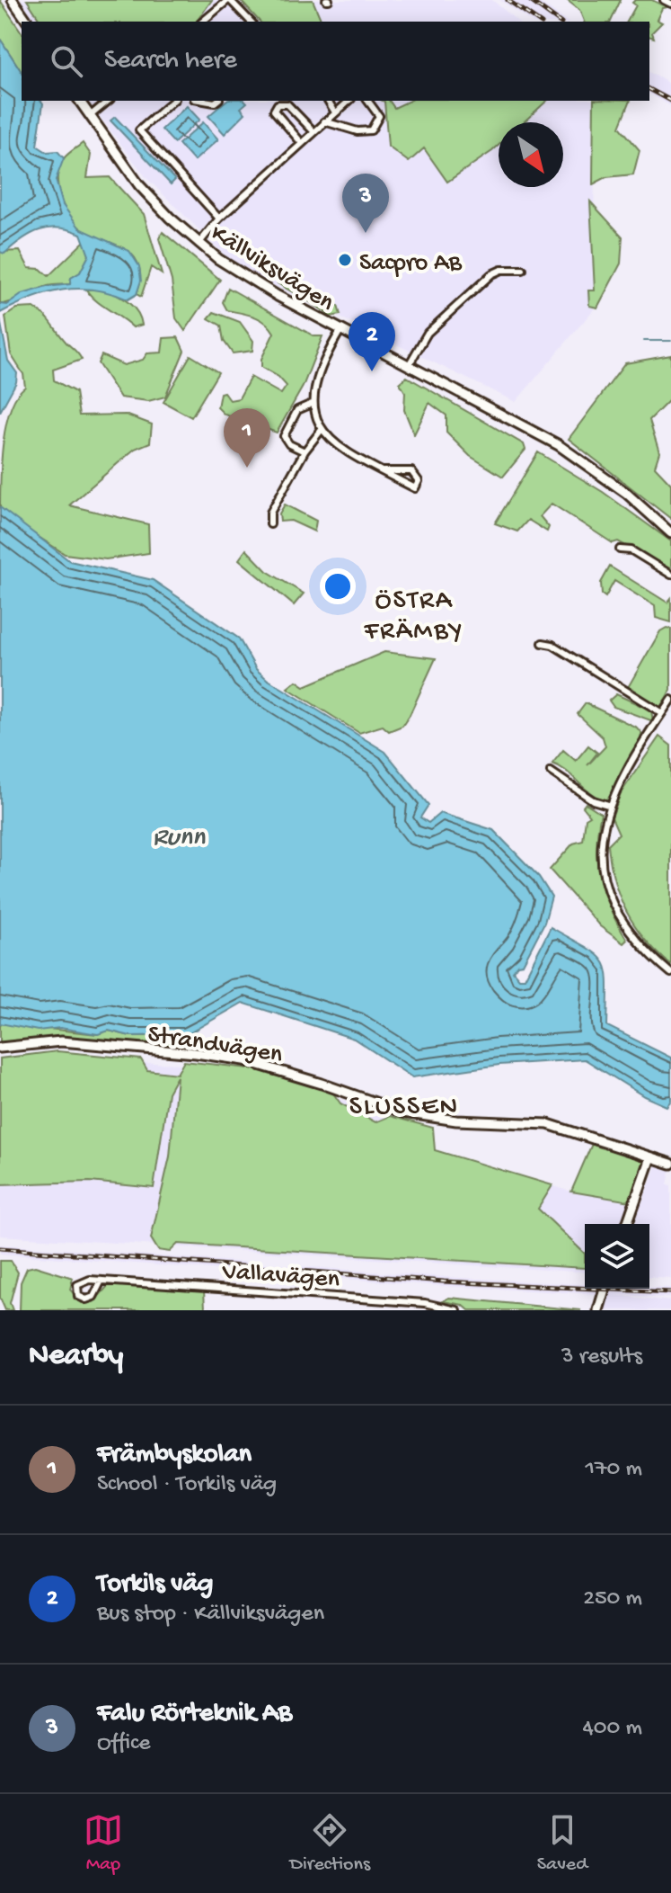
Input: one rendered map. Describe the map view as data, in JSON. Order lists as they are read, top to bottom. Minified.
{"streets":{"street":["Källviksvägen","Strandvägen","Vallavägen"]},"districts":["ÖSTRA FRÄMBY","SLUSSEN"],"water":["Runn"],"places":["Sacpro AB"],"north":"bottom right","page":{"search":"Search here","pins":["3","2","1"],"heading":["Nearby","3 results"],"list":[{"mark":"1","name":"Främbyskolan","note":"School · Torkils väg","value":"170 m"},{"mark":"2","name":"Torkils väg","note":"Bus stop · Källviksvägen","value":"250 m"},{"mark":"3","name":"Falu Rörteknik AB","note":"Office","value":"400 m"}],"nav":["Map","Directions","Saved"]}}
